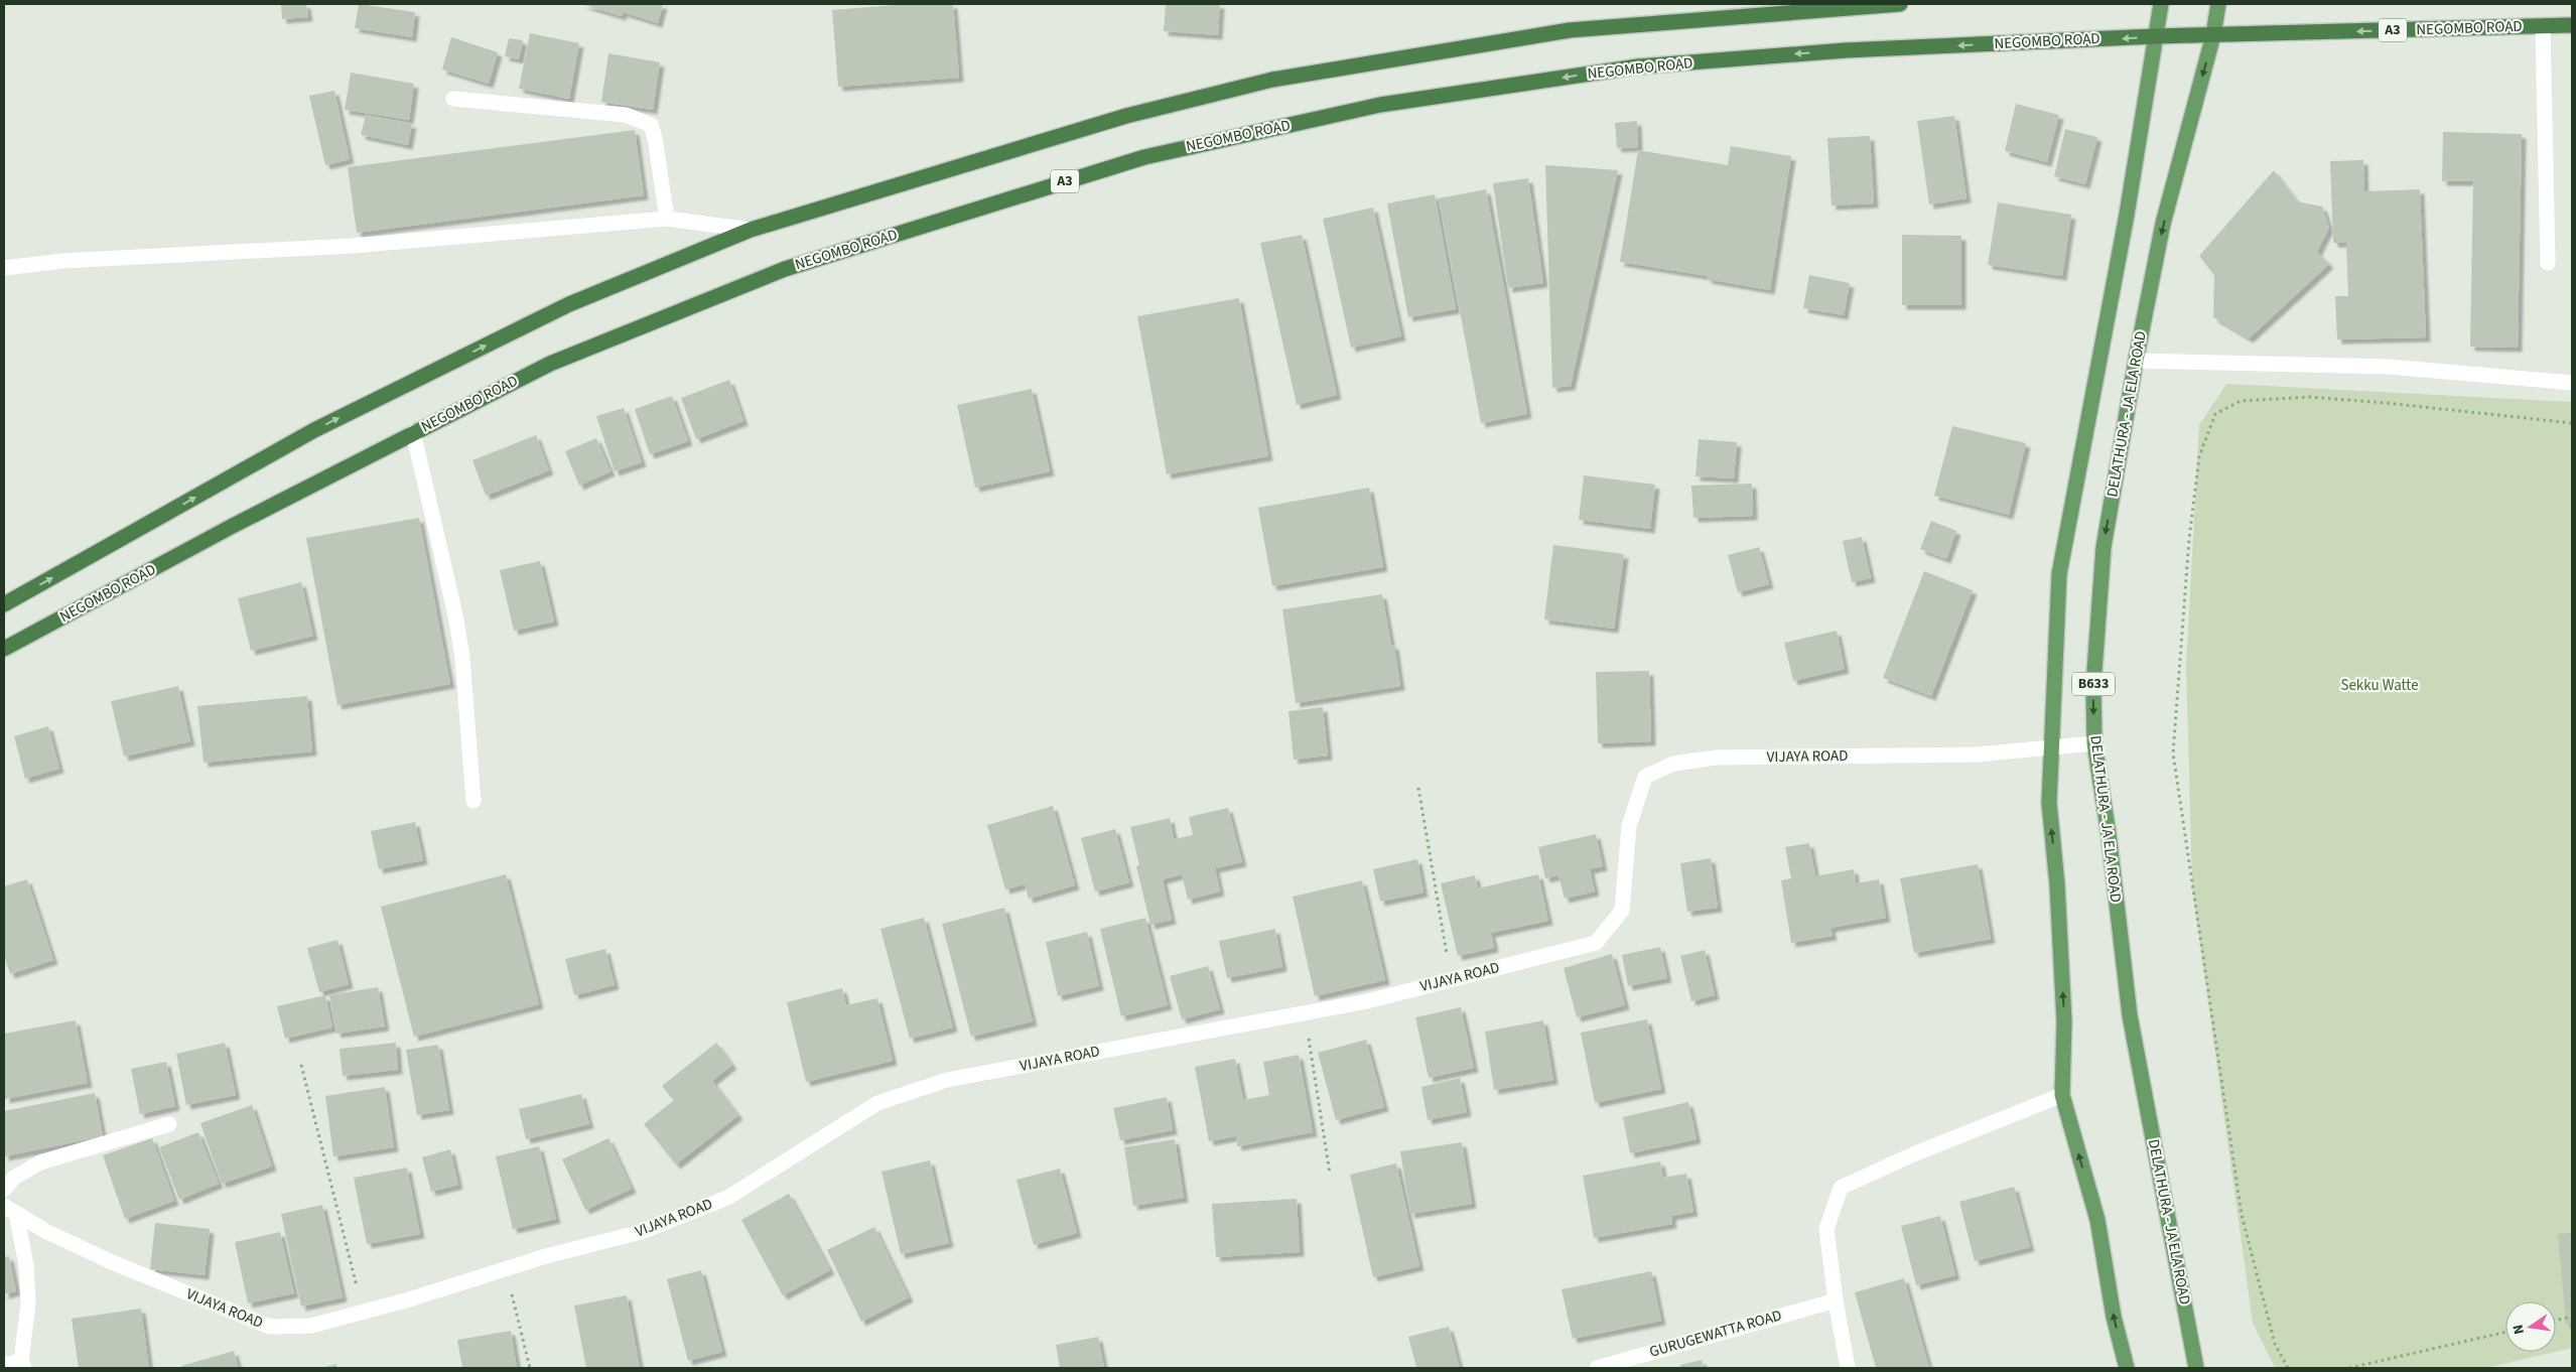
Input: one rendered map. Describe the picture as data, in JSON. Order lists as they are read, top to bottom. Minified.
{"streets":{"highway":["NEGOMBO ROAD","A3"],"main road":["DELATHURA - JA ELA ROAD","B633"],"street":["VIJAYA ROAD","GURUGEWATTA ROAD"]},"crossings":[["NEGOMBO ROAD","DELATHURA - JA ELA ROAD"],["NEGOMBO ROAD","B633"],["DELATHURA - JA ELA ROAD","VIJAYA ROAD"],["B633","VIJAYA ROAD"]],"parks":["Sekku Watte"],"north":"left"}
